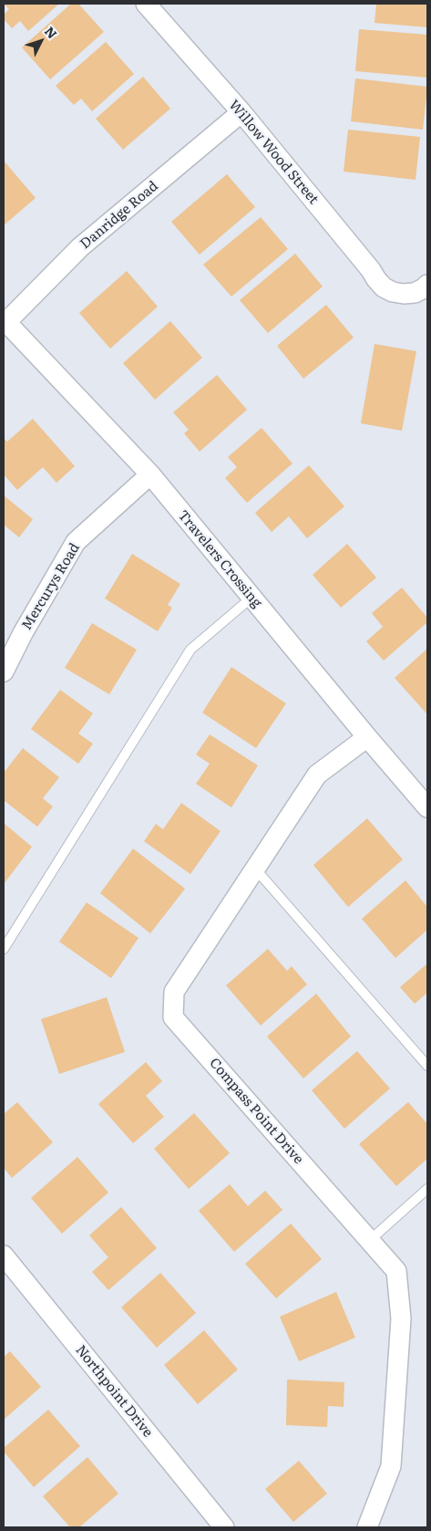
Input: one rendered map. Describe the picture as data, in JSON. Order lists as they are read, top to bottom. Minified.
{"streets":{"street":["Willow Wood Street","Danridge Road","Travelers Crossing","Mercurys Road","Compass Point Drive","Northpoint Drive"]},"crossings":[["Willow Wood Street","Danridge Road"],["Danridge Road","Travelers Crossing"],["Travelers Crossing","Mercurys Road"],["Travelers Crossing","Compass Point Drive"]],"north":"top right"}
